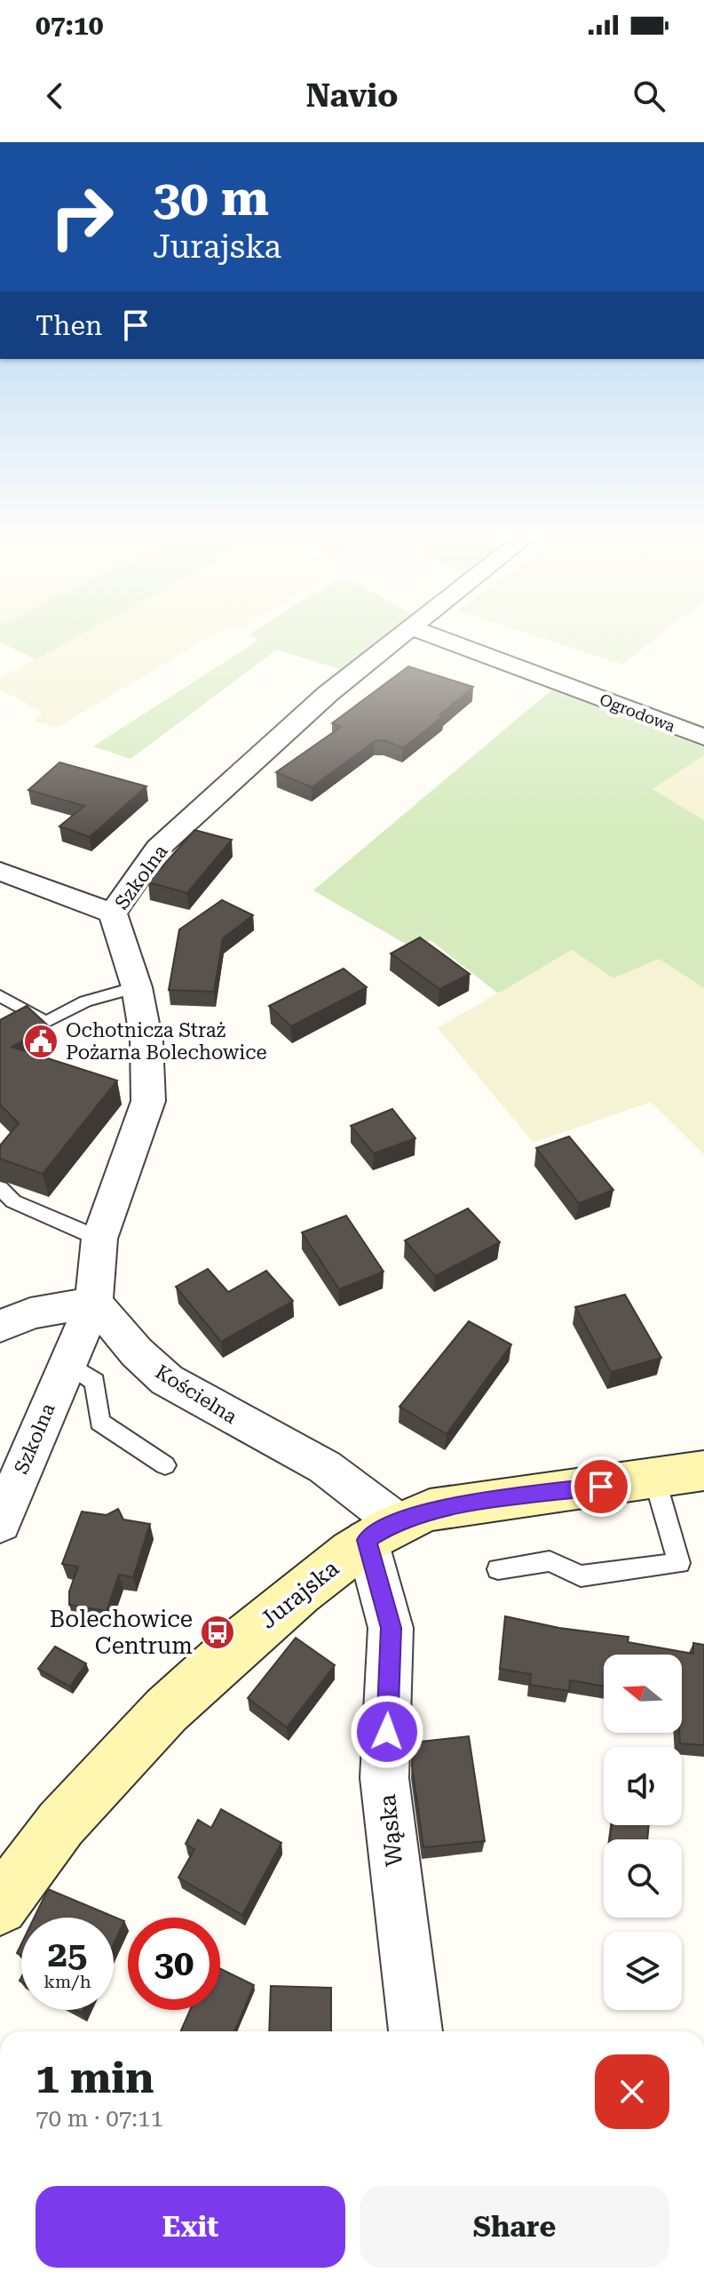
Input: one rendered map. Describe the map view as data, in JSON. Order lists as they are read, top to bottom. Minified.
{"streets":{"street":["Ogrodowa","Szkolna","Kościelna","Jurajska","Wąska"]},"crossings":[["Szkolna","Kościelna"],["Kościelna","Jurajska"],["Kościelna","Wąska"],["Jurajska","Wąska"]],"places":{"public building":["Ochotnicza Straż Pożarna Bolechowice"],"bus stop":["Bolechowice Centrum"]},"north":"left","page":{"status":"07:10","header":"Navio","turn":["30 m","Jurajska"],"then":"Then","speed":"25 km/h","limit":"30","heading":["1 min","70 m · 07:11"],"buttons":["Exit","Share"]}}
